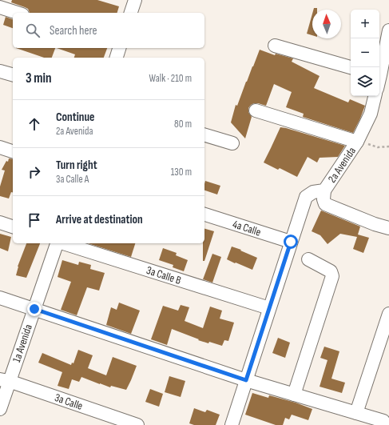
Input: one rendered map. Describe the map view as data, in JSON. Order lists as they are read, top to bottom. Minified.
{"streets":{"street":["2a Avenida","4a Calle","3a Calle B","1a Avenida","3a Calle"]},"crossings":[["2a Avenida","4a Calle"],["2a Avenida","3a Calle B"],["1a Avenida","3a Calle"]],"north":"top","page":{"map_buttons":["+","−"],"search":"Search here","heading":["3 min","Walk · 210 m"],"list":[["Continue","2a Avenida","80 m"],["Turn right","3a Calle A","130 m"],"Arrive at destination"]}}
